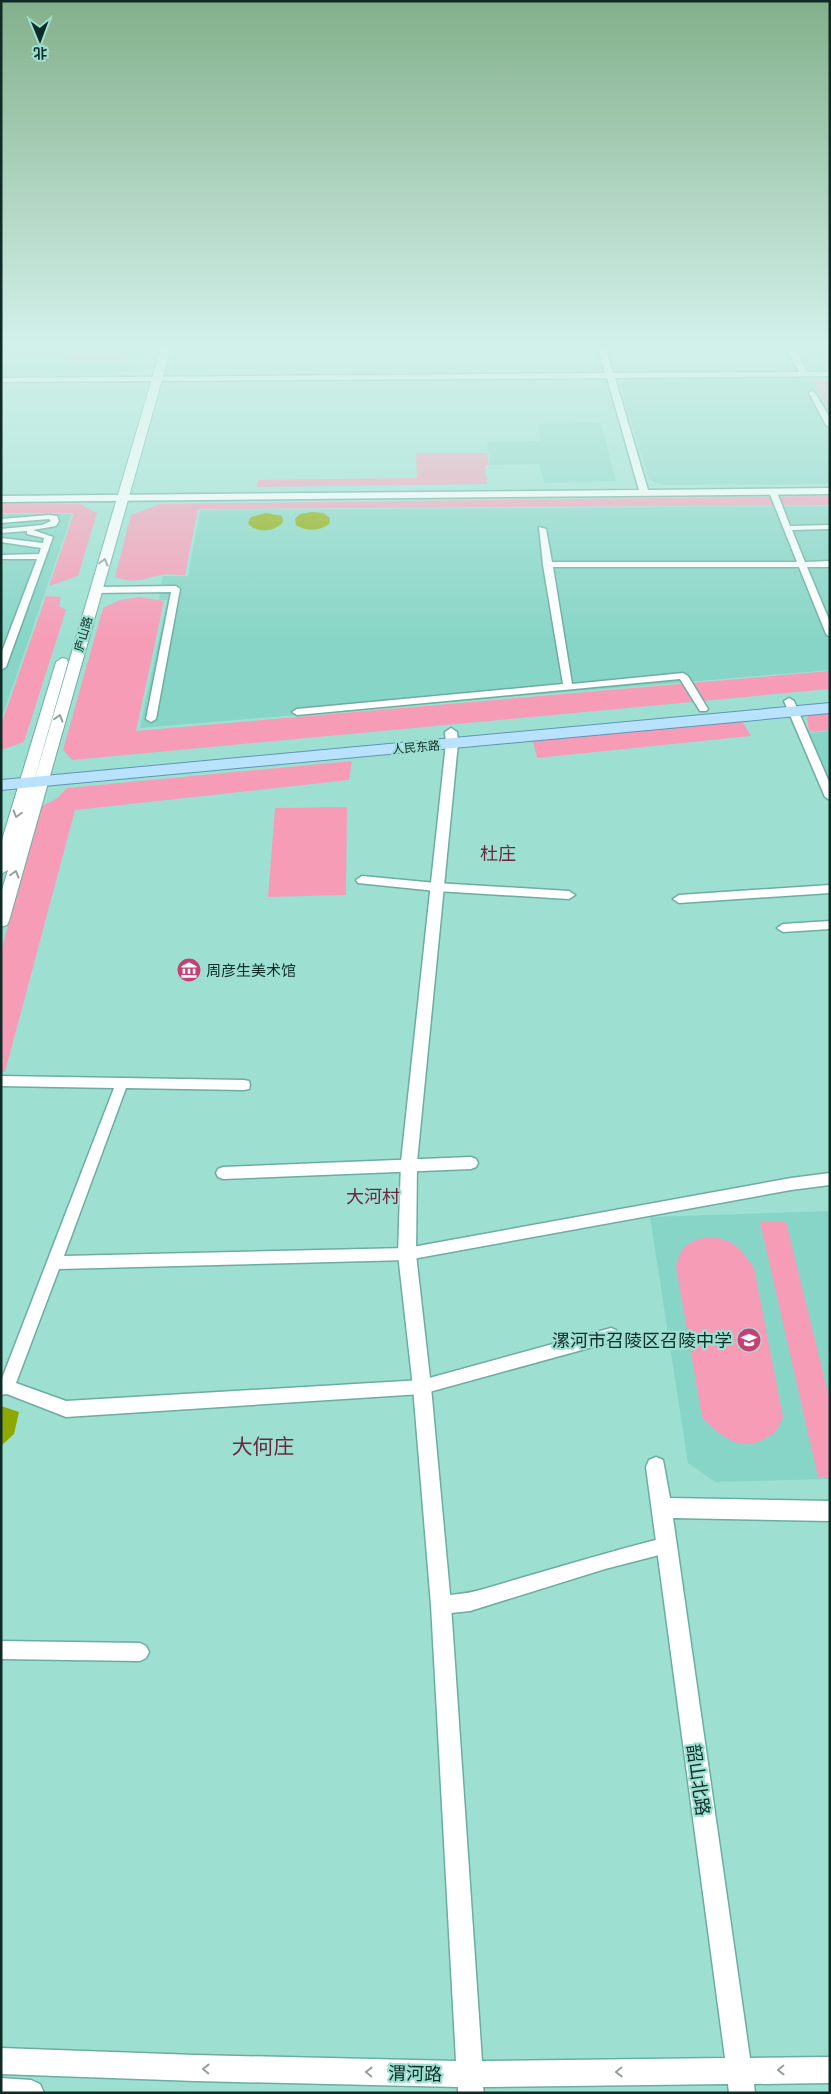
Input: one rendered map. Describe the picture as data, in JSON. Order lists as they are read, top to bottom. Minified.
{"streets":{"main road":["庐山路","人民东路"],"street":["韶山北路","渭河路"]},"crossings":[["庐山路","人民东路"],["韶山北路","渭河路"]],"one_way":["渭河路"],"districts":["杜庄","大河村","大何庄"],"places":{"museum":["周彦生美术馆"],"school or university":["漯河市召陵区召陵中学"]},"north":"bottom"}
